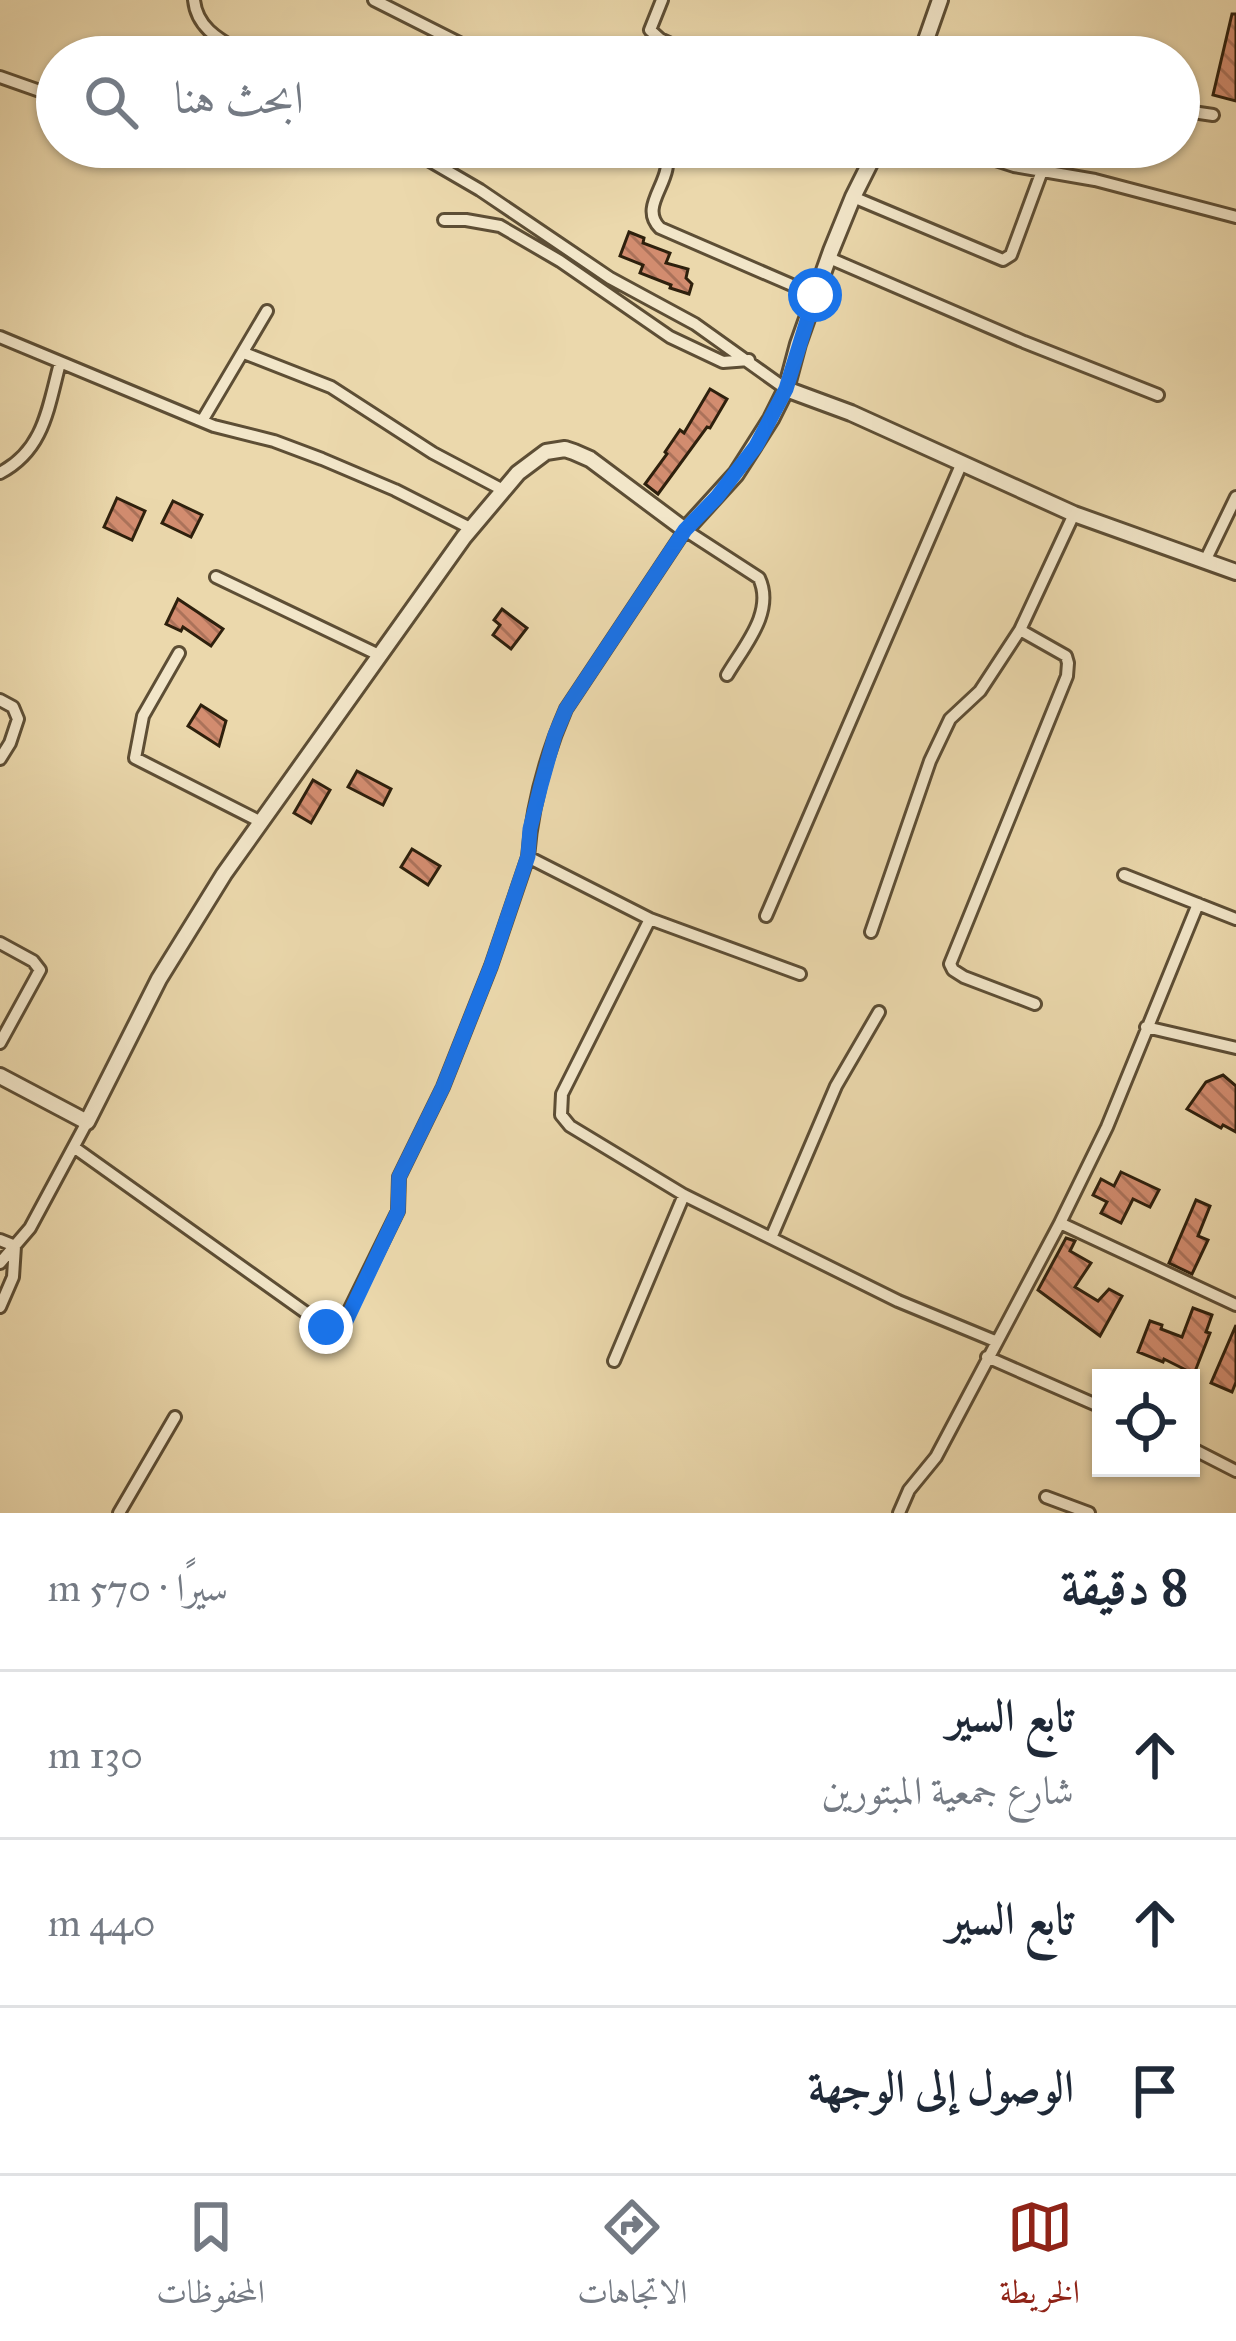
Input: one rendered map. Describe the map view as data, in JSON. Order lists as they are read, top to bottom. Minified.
{"page":{"search":"ابحث هنا","heading":["8 دقيقة","سيرًا · 570 m"],"list":[["تابع السير","شارع جمعية المبتورين","130 m"],["تابع السير","440 m"],"الوصول إلى الوجهة"],"nav":["الخريطة","الاتجاهات","المحفوظات"]}}
